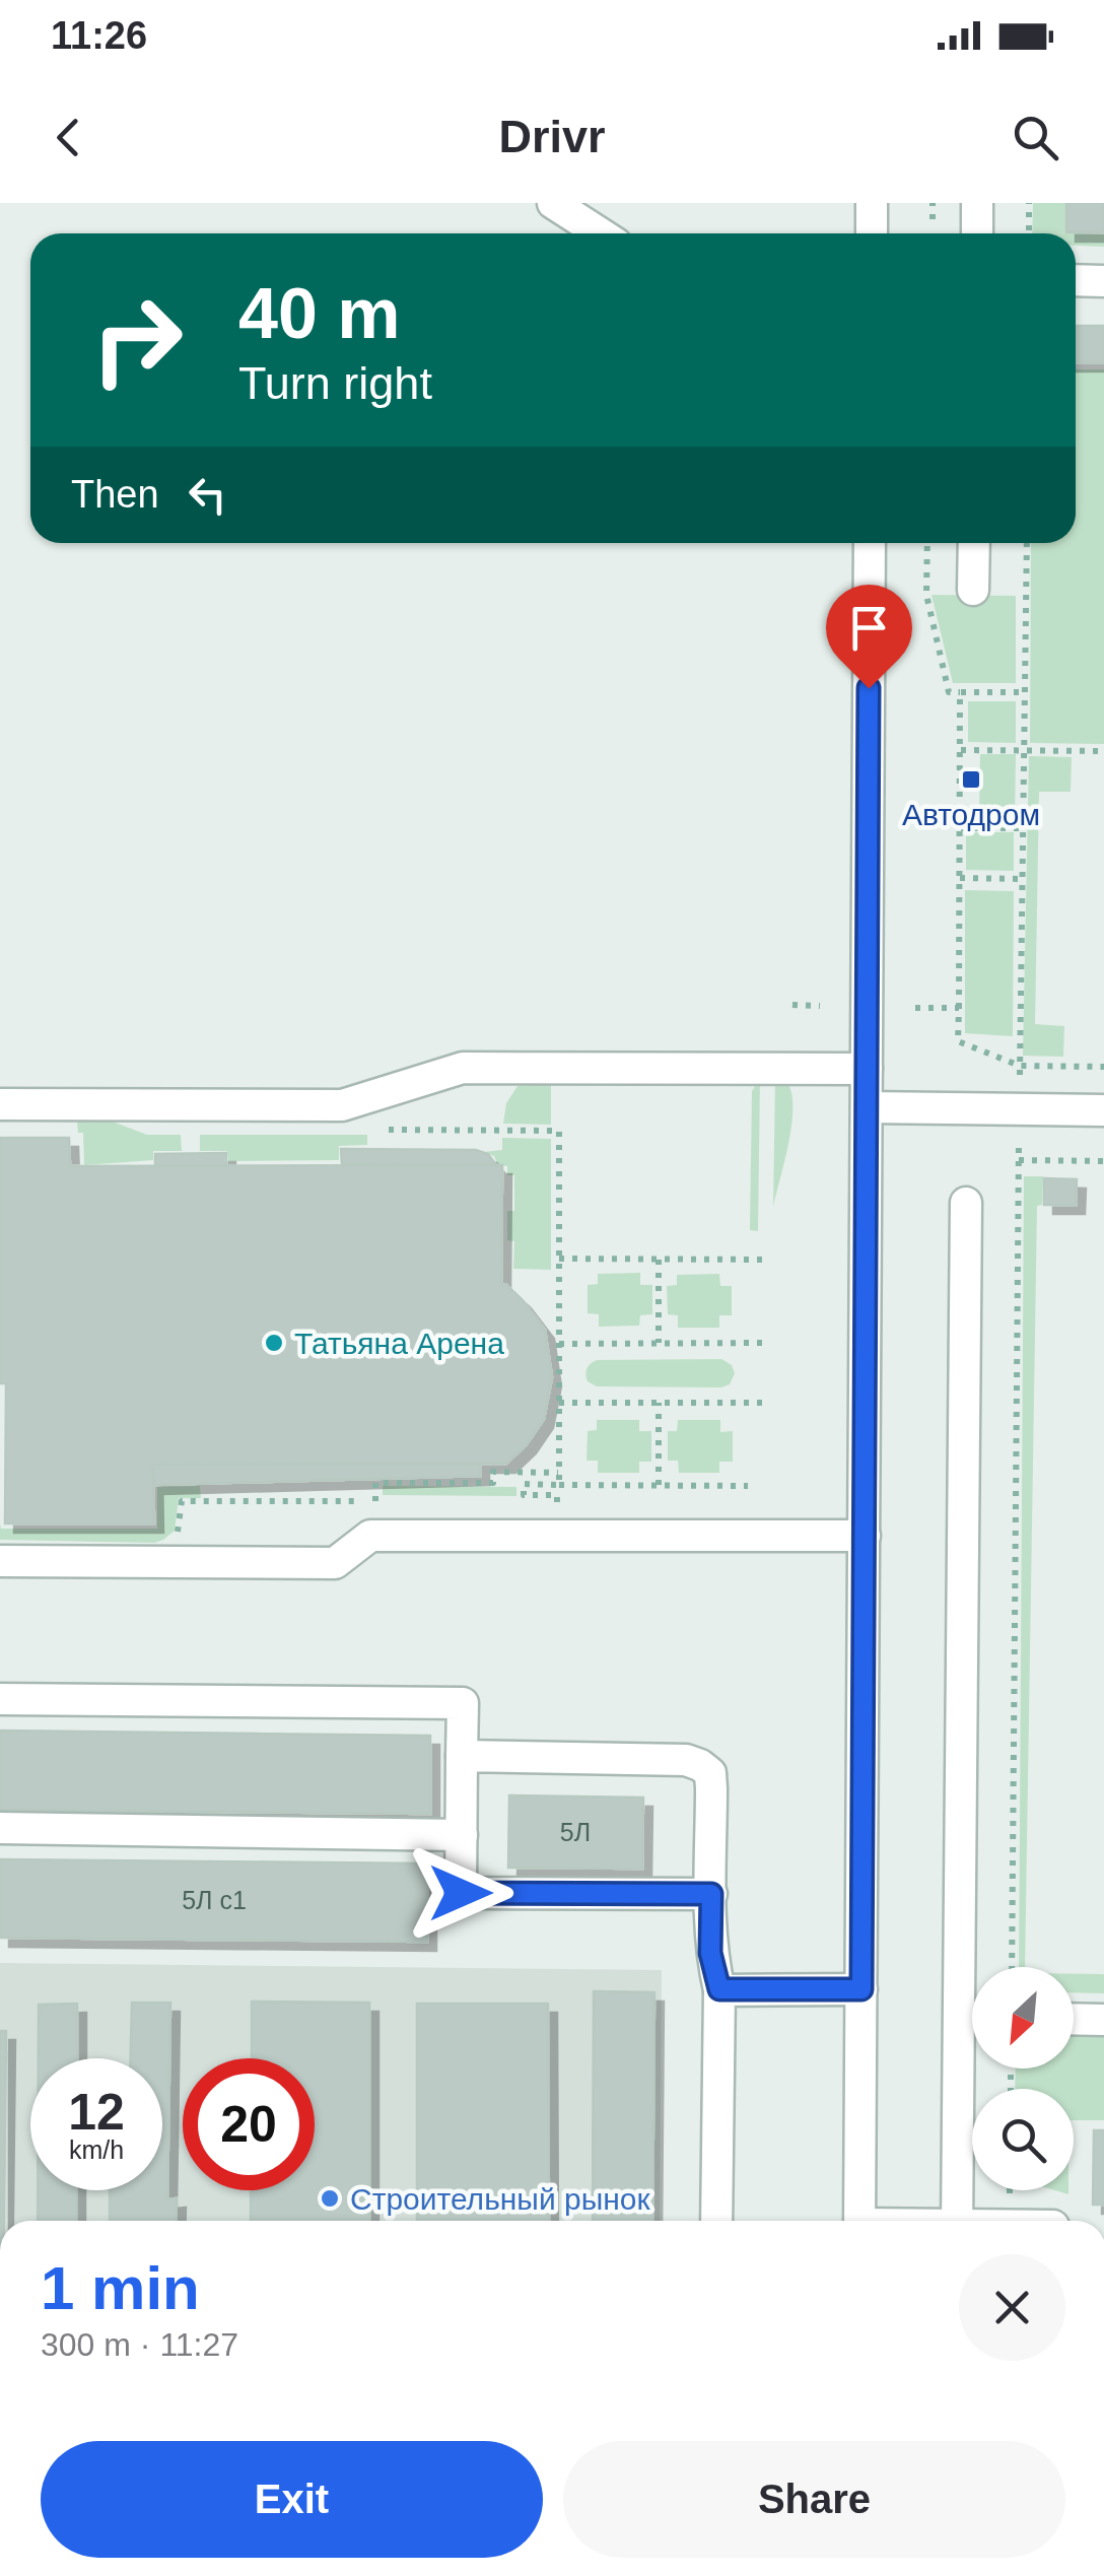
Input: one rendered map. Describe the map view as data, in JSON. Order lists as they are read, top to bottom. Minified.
{"places":{"transit":["Автодром"],"other":["Татьяна Арена","Строительный рынок"]},"house_numbers":["5Л","5Л с1"],"north":"bottom left","page":{"status":"11:26","header":"Drivr","turn":["40 m","Turn right"],"then":"Then","speed":"12 km/h","limit":"20","heading":["1 min","300 m · 11:27"],"buttons":["Exit","Share"]}}
